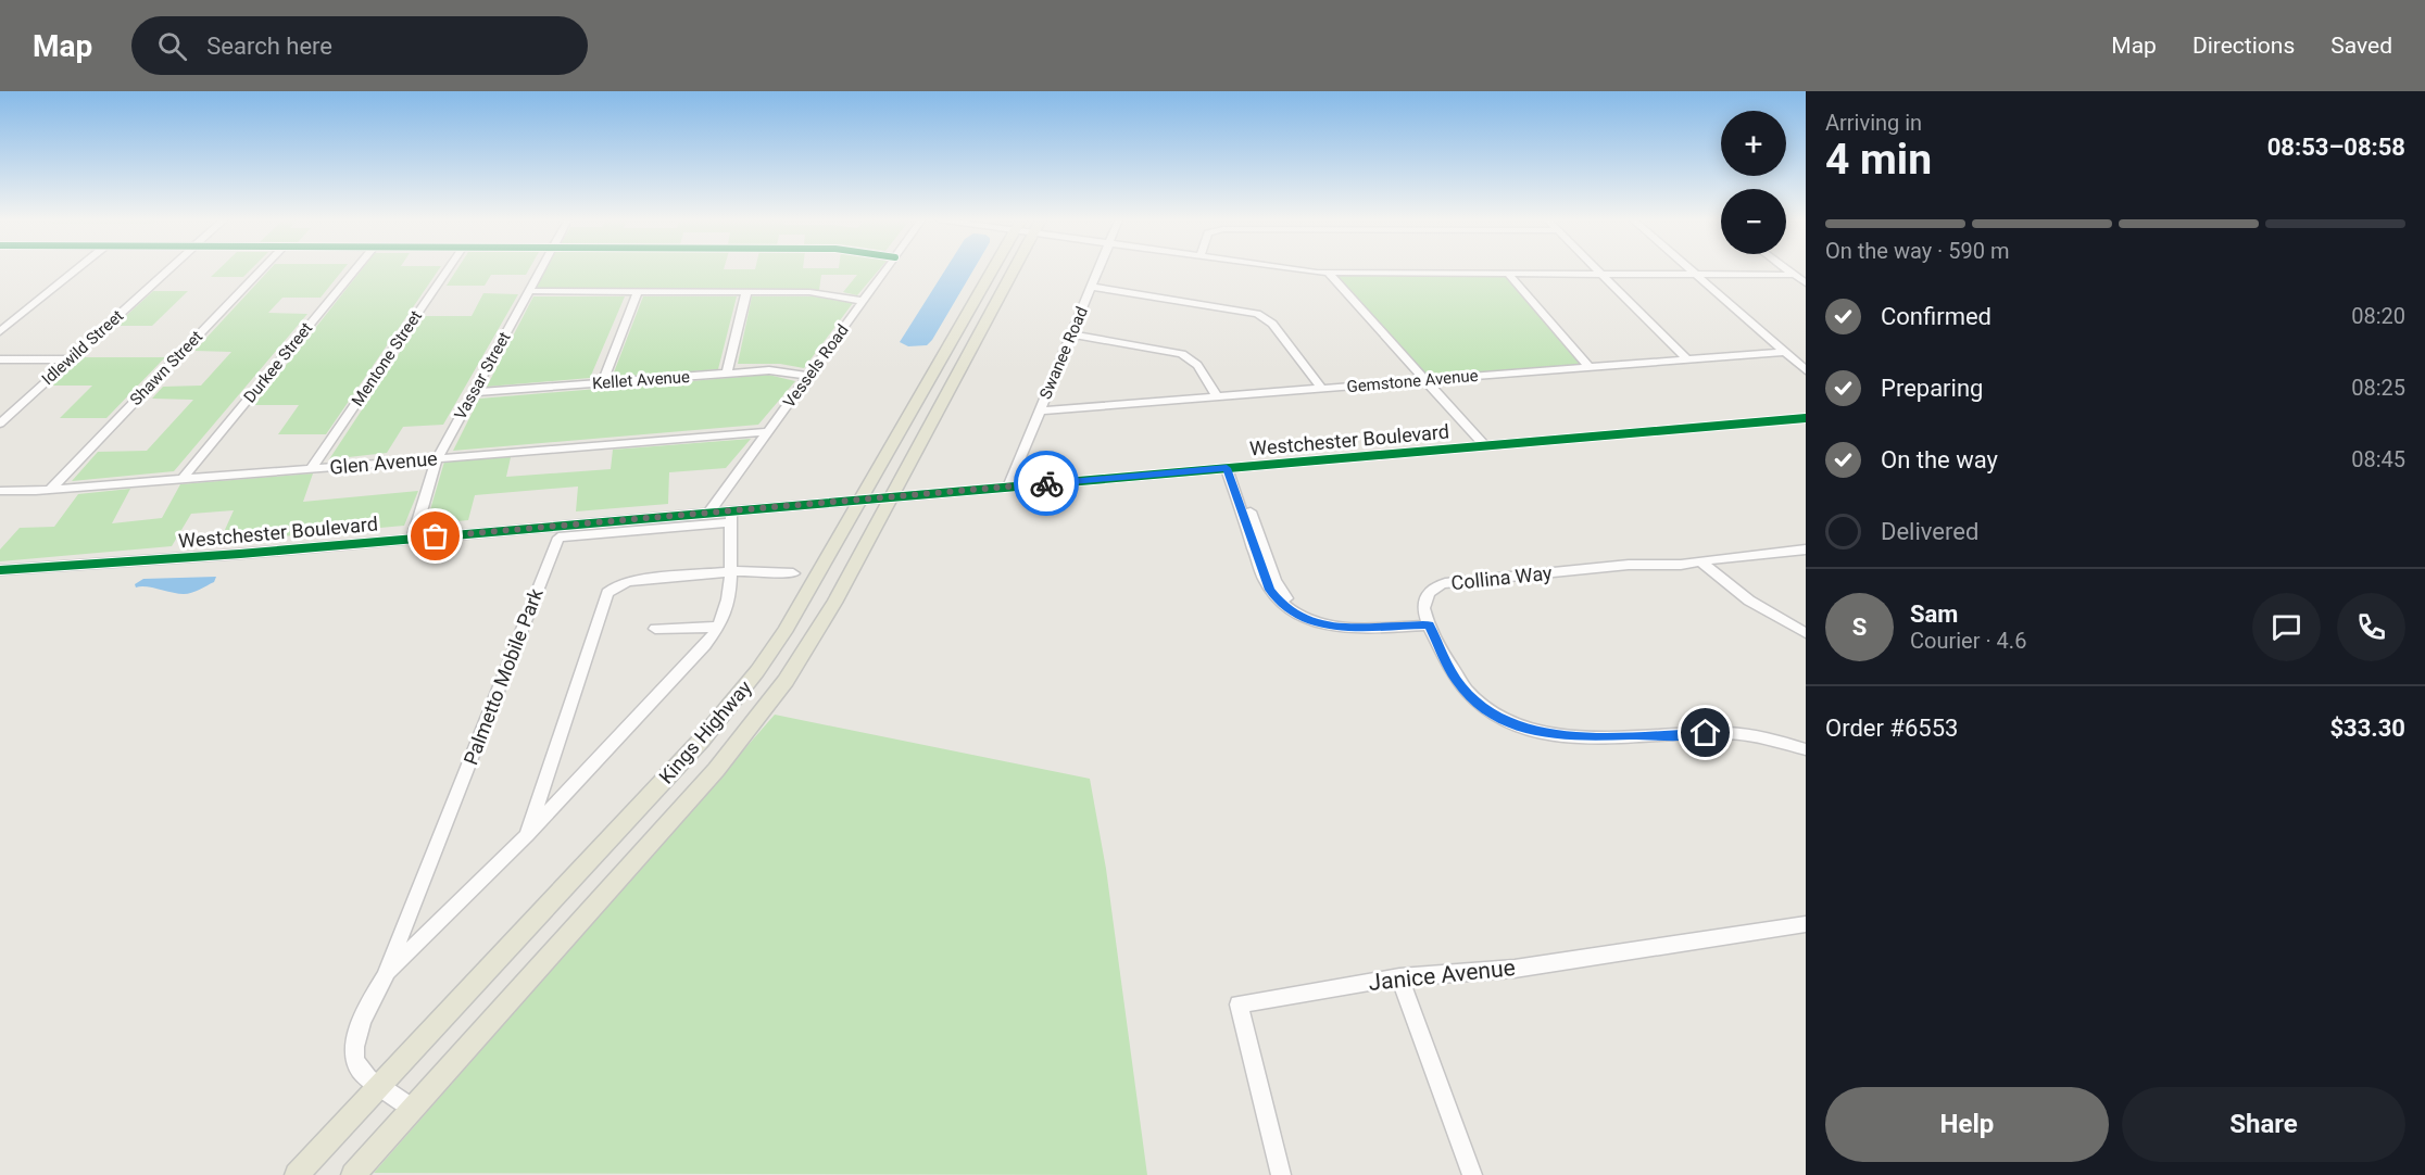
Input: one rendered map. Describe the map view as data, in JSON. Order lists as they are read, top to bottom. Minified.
{"streets":{"main road":["Kings Highway"],"street":["Idlewild Street","Swanee Road","Mentone Street","Durkee Street","Vessels Road","Shawn Street","Vassar Street","Kellet Avenue","Gemstone Avenue","Westchester Boulevard","Glen Avenue","Collina Way","Palmetto Mobile Park","Janice Avenue"]},"crossings":[["Swanee Road","Gemstone Avenue"],["Swanee Road","Westchester Boulevard"],["Mentone Street","Glen Avenue"],["Durkee Street","Glen Avenue"],["Vessels Road","Kellet Avenue"],["Vessels Road","Westchester Boulevard"],["Vessels Road","Glen Avenue"],["Shawn Street","Glen Avenue"],["Vassar Street","Kellet Avenue"],["Vassar Street","Westchester Boulevard"],["Vassar Street","Glen Avenue"],["Westchester Boulevard","Palmetto Mobile Park"],["Westchester Boulevard","Kings Highway"],["Palmetto Mobile Park","Kings Highway"]],"page":{"header":"Map","search":"Search here","nav":["Map","Directions","Saved"],"heading":["4 min","Arriving in","08:53–08:58"],"panel":["Sam","Courier · 4.6","Order #6553","$33.30"],"map_buttons":["+","−"],"bar":"On the way · 590 m","list":[["Confirmed","08:20"],["Preparing","08:25"],["On the way","08:45"],"Delivered"],"round":"S","buttons":["Help","Share"]}}
